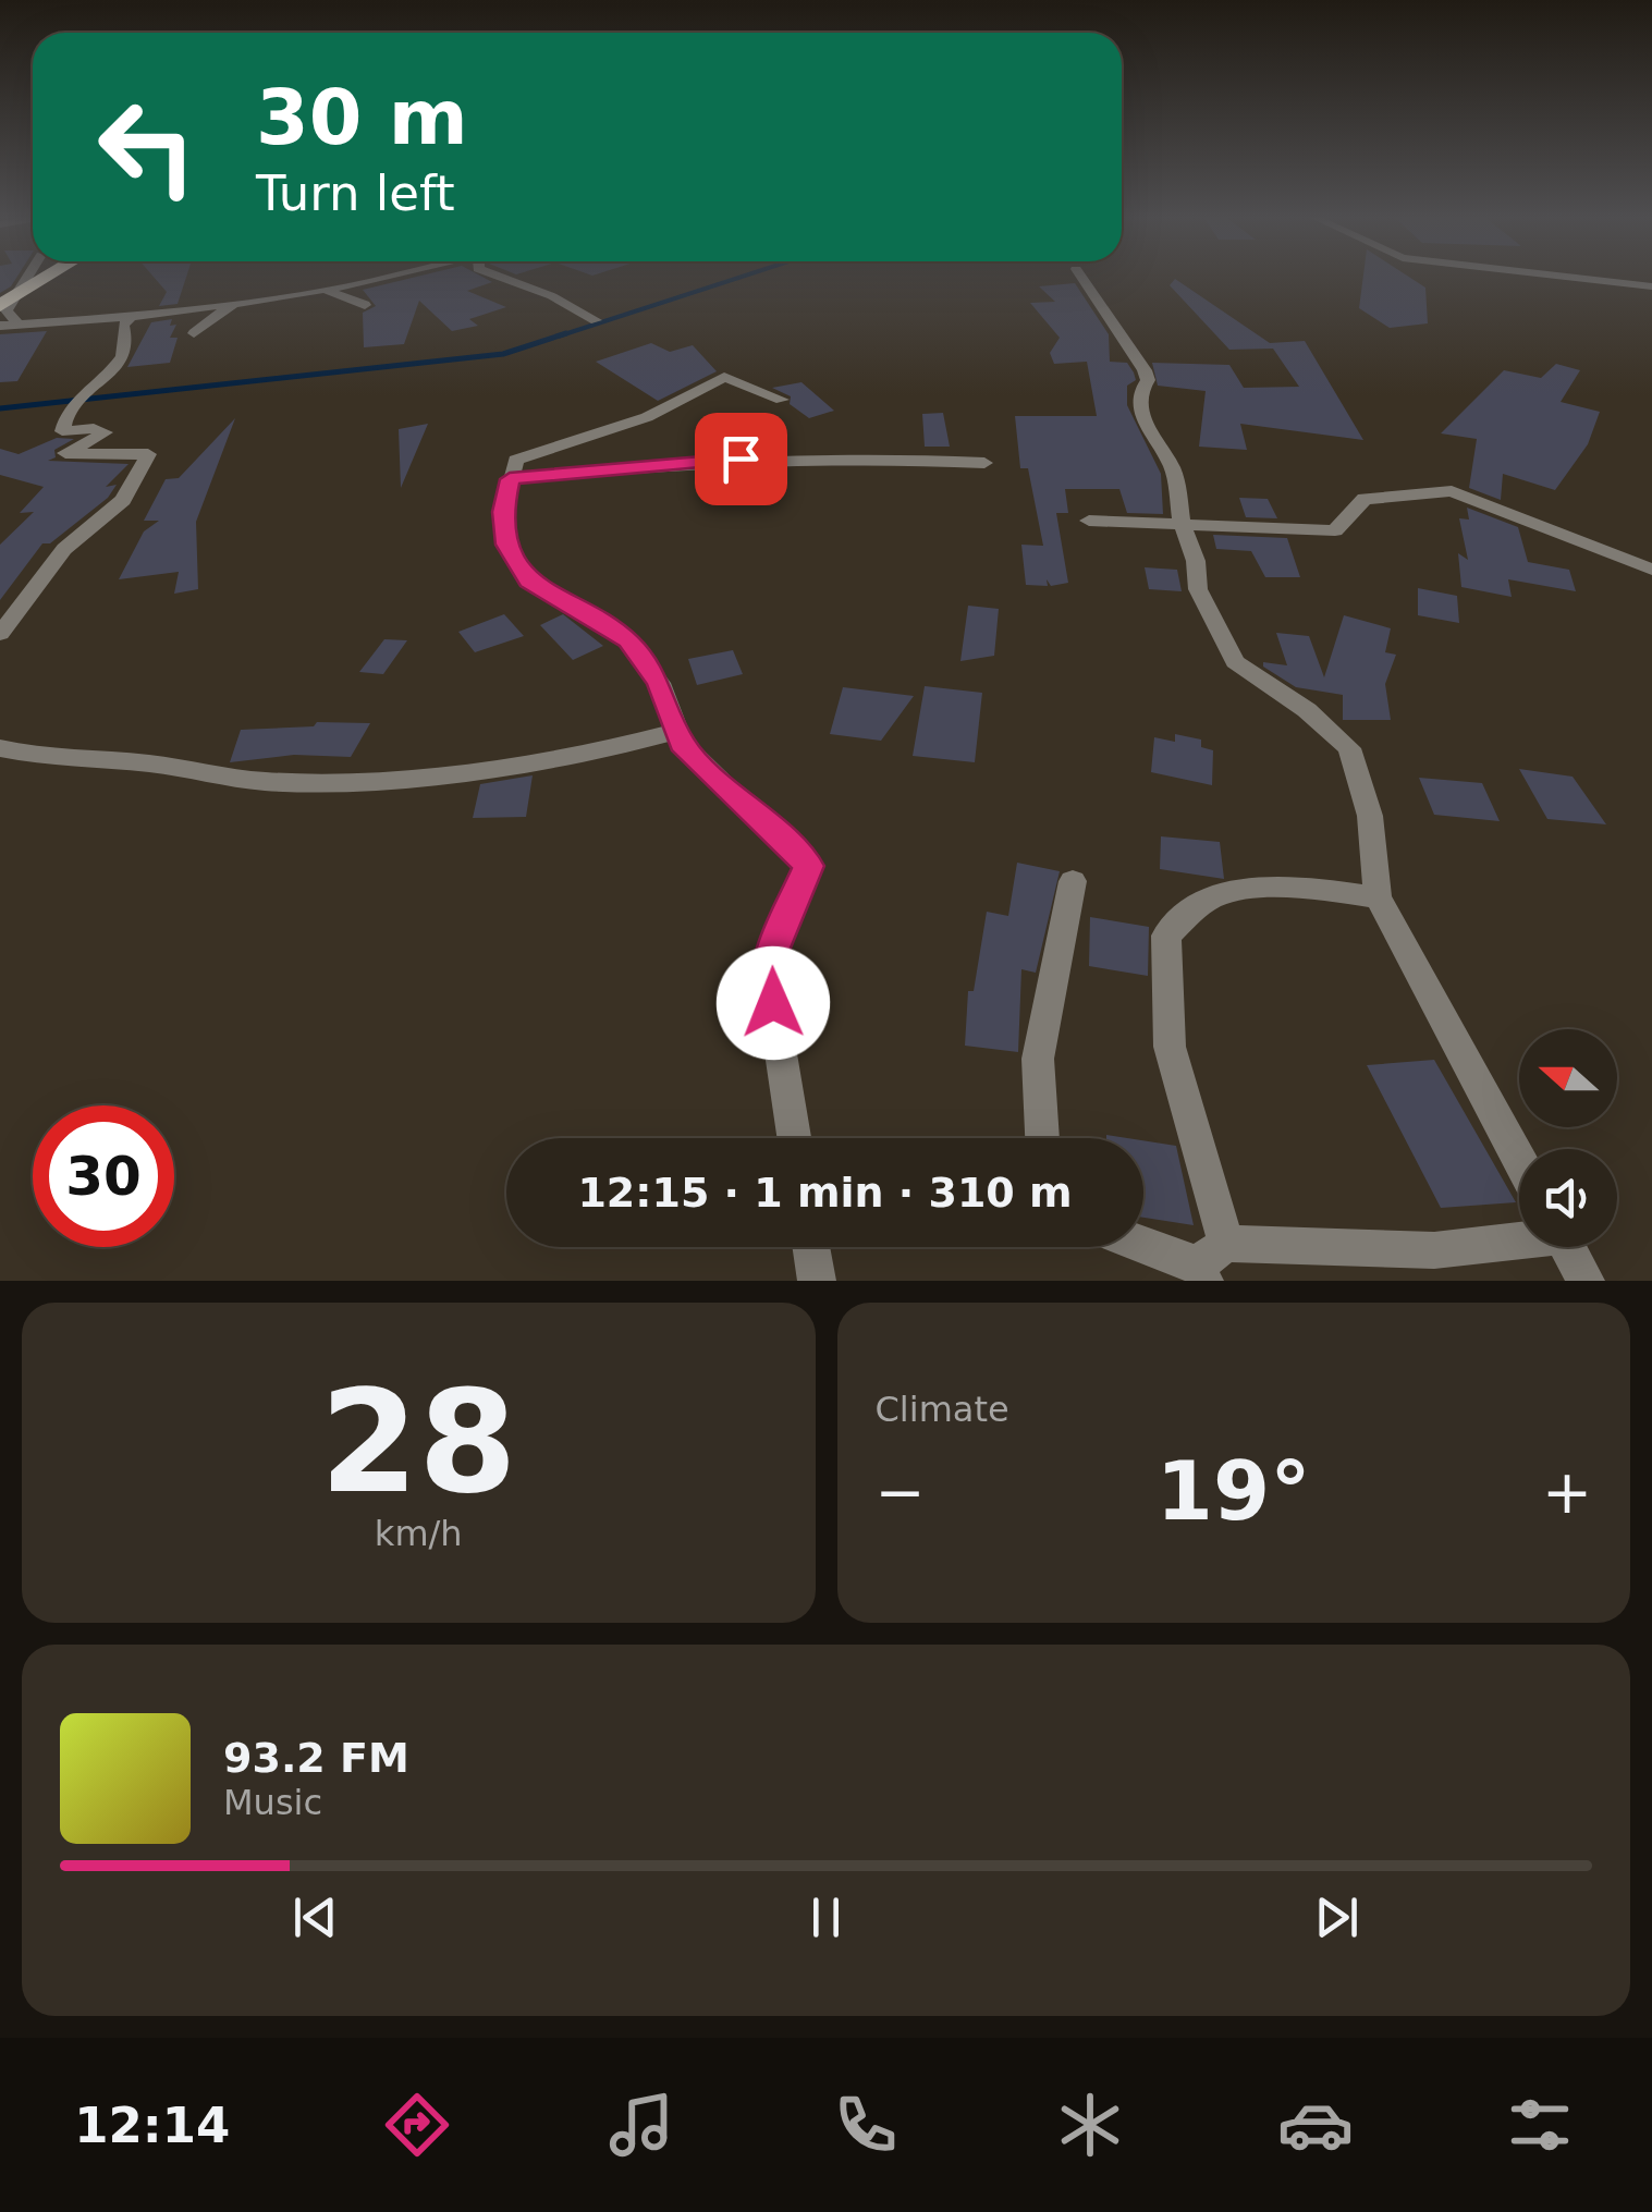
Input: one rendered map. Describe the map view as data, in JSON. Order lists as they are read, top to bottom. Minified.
{"north":"left","page":{"turn":["30 m","Turn left"],"limit":"30","trip":"12:15 · 1 min · 310 m","tile":[["28","km/h"],"Climate"],"heat":["−","19°","+"],"song":["93.2 FM","Music"],"tabs":"12:14"}}
